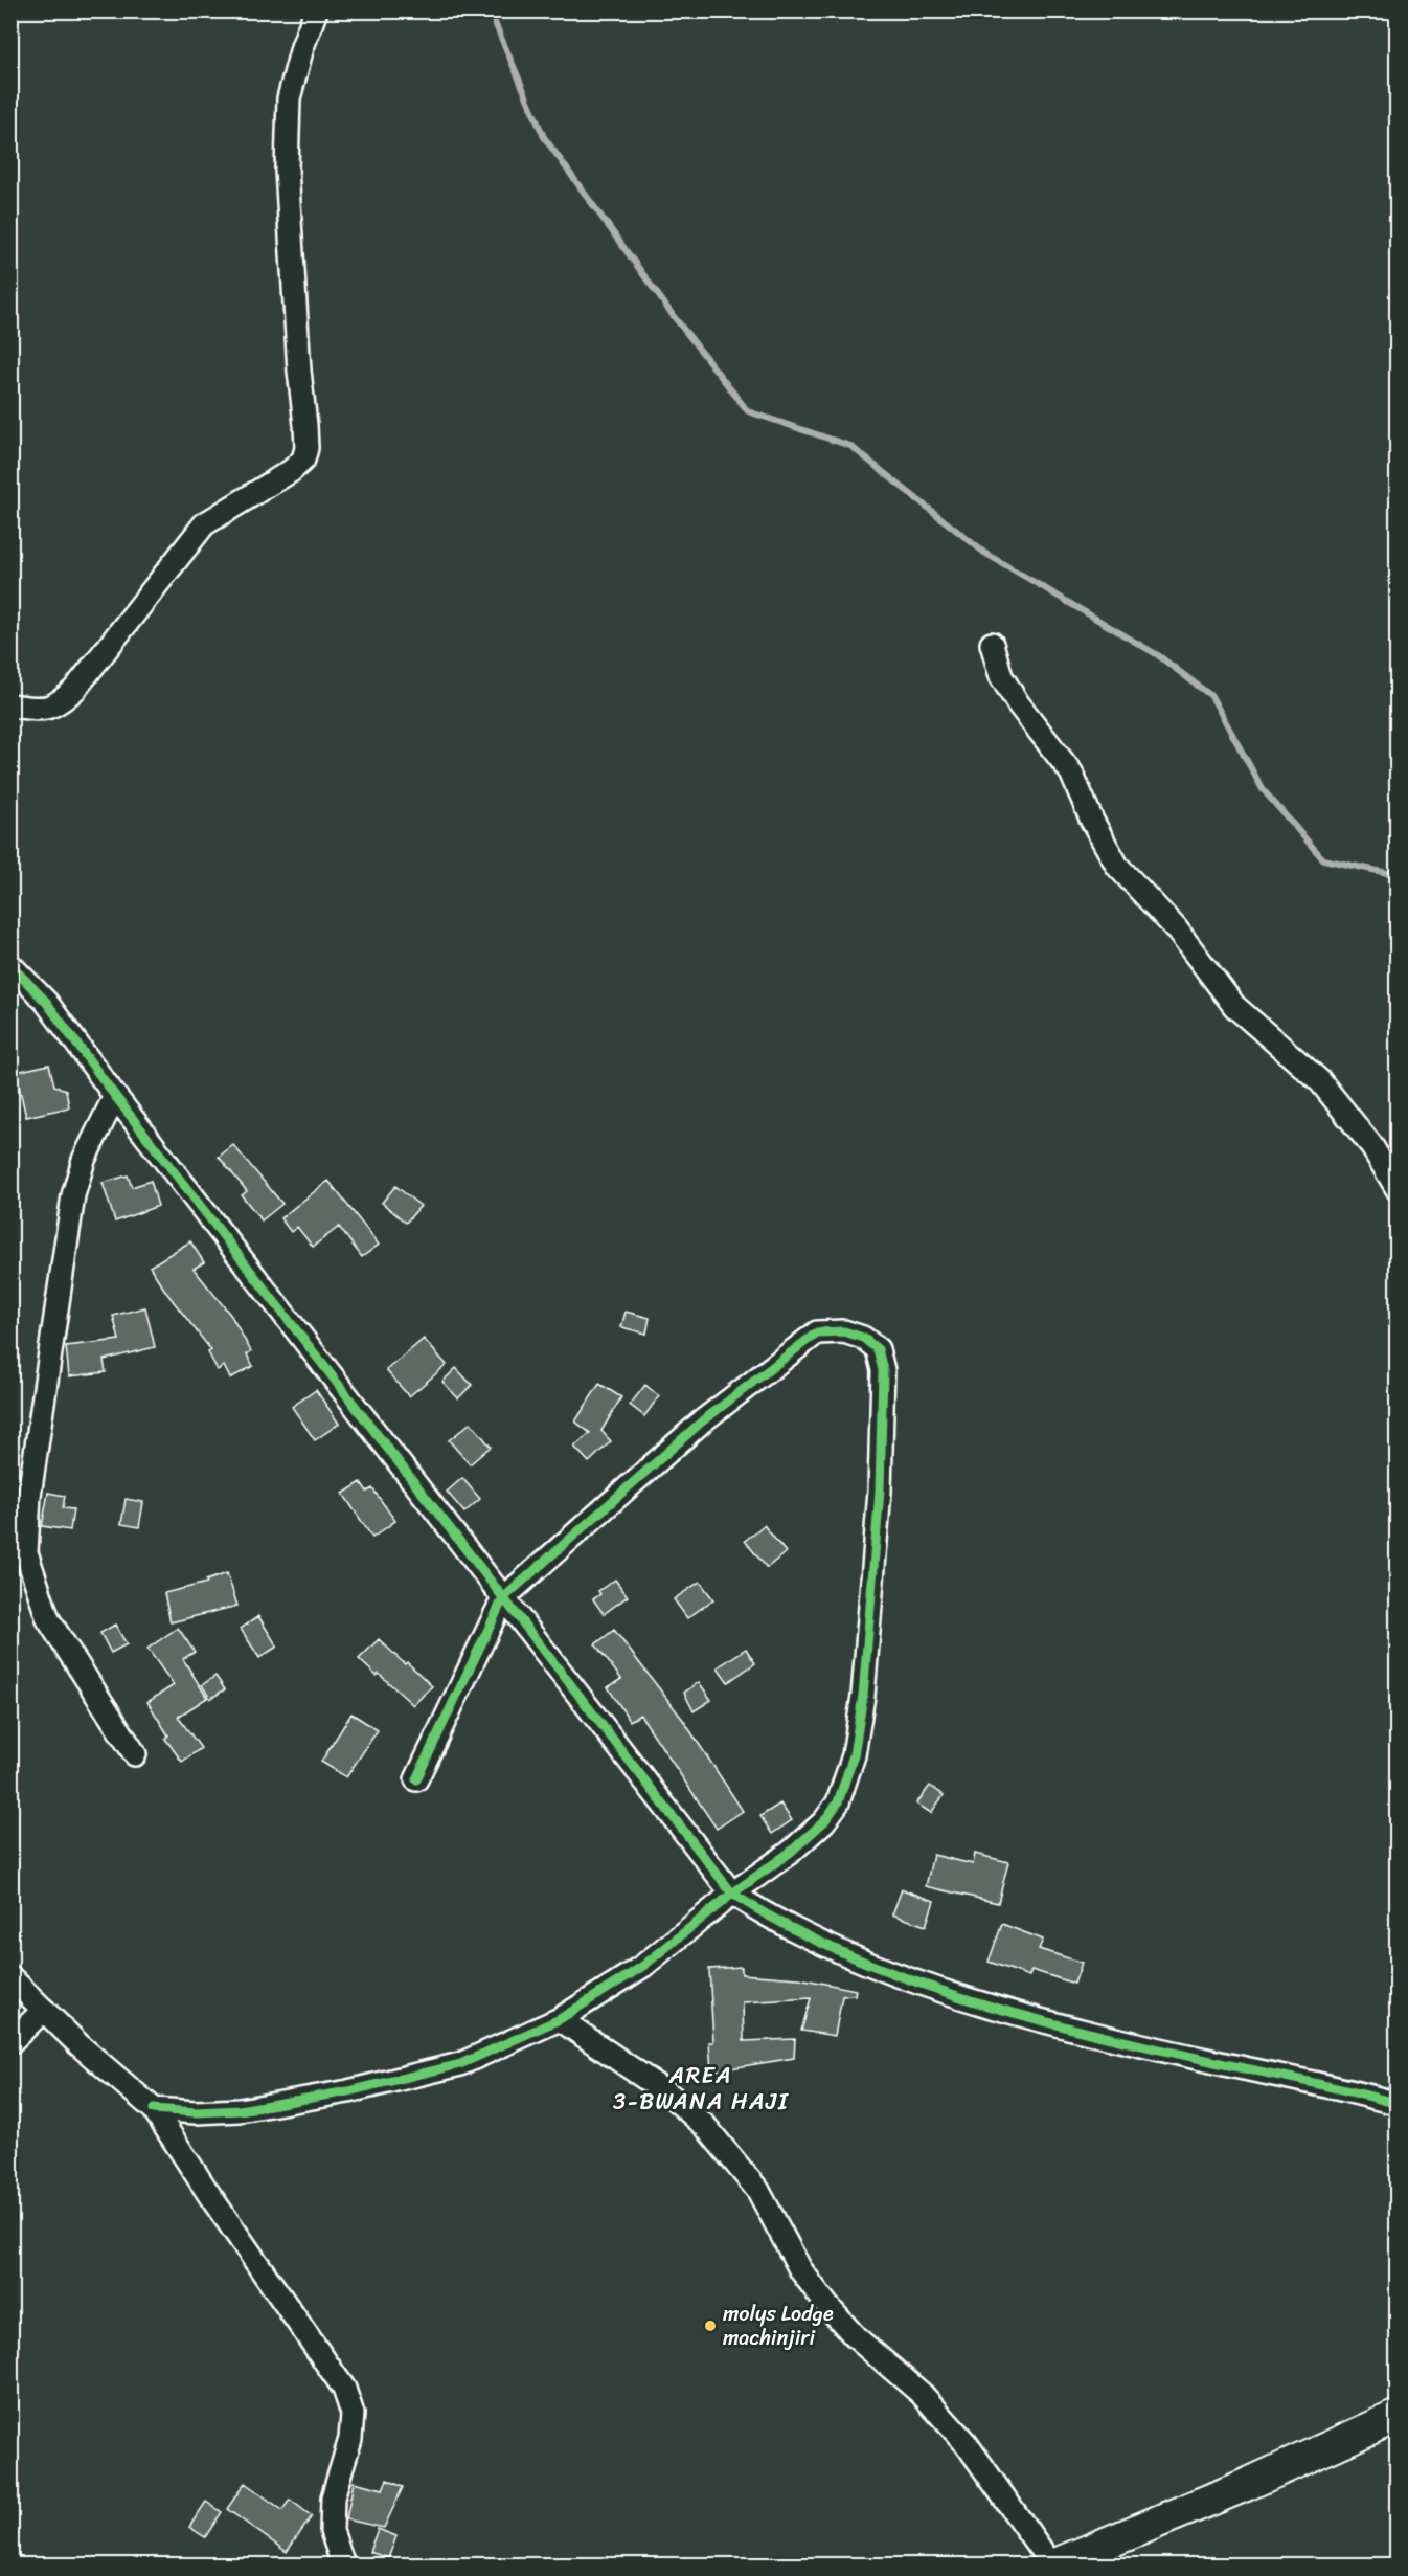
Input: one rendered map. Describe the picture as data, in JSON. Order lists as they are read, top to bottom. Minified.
{"districts":["AREA 3-BWANA HAJI"],"places":["molys Lodge machinjiri"]}
